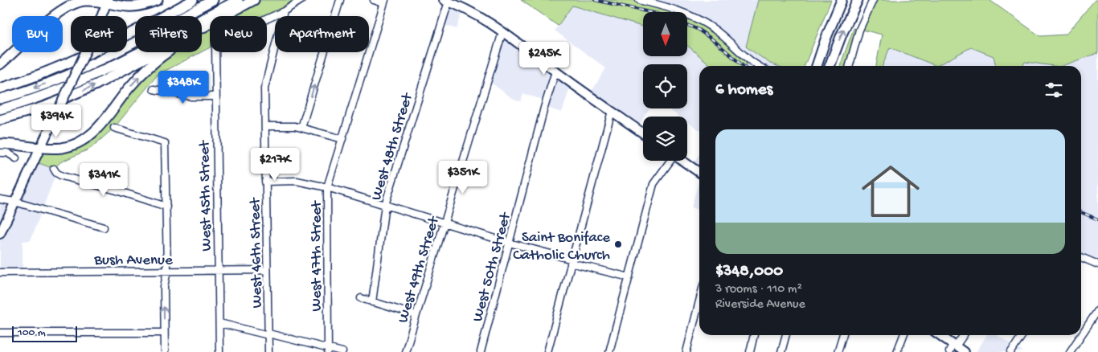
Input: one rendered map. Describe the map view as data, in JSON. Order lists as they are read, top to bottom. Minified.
{"streets":{"street":["West 48th Street","West 45th Street","West 46th Street","West 47th Street","Bush Avenue","West 50th Street","West 49th Street"]},"crossings":[["West 45th Street","West 46th Street"],["West 45th Street","Bush Avenue"],["West 46th Street","Bush Avenue"]],"places":["Saint Boniface Catholic Church"],"scale_bar":"100 m","north":"bottom","page":{"chip":["Buy","Rent","Filters","New","Apartment"],"price":["$245K","$348K","$394K","$217K","$351K","$341K"],"heading":"6 homes","list":[{"name":"$348,000","note":"3 rooms · 110 m² · Riverside Avenue"}],"scale":"100 m"}}
